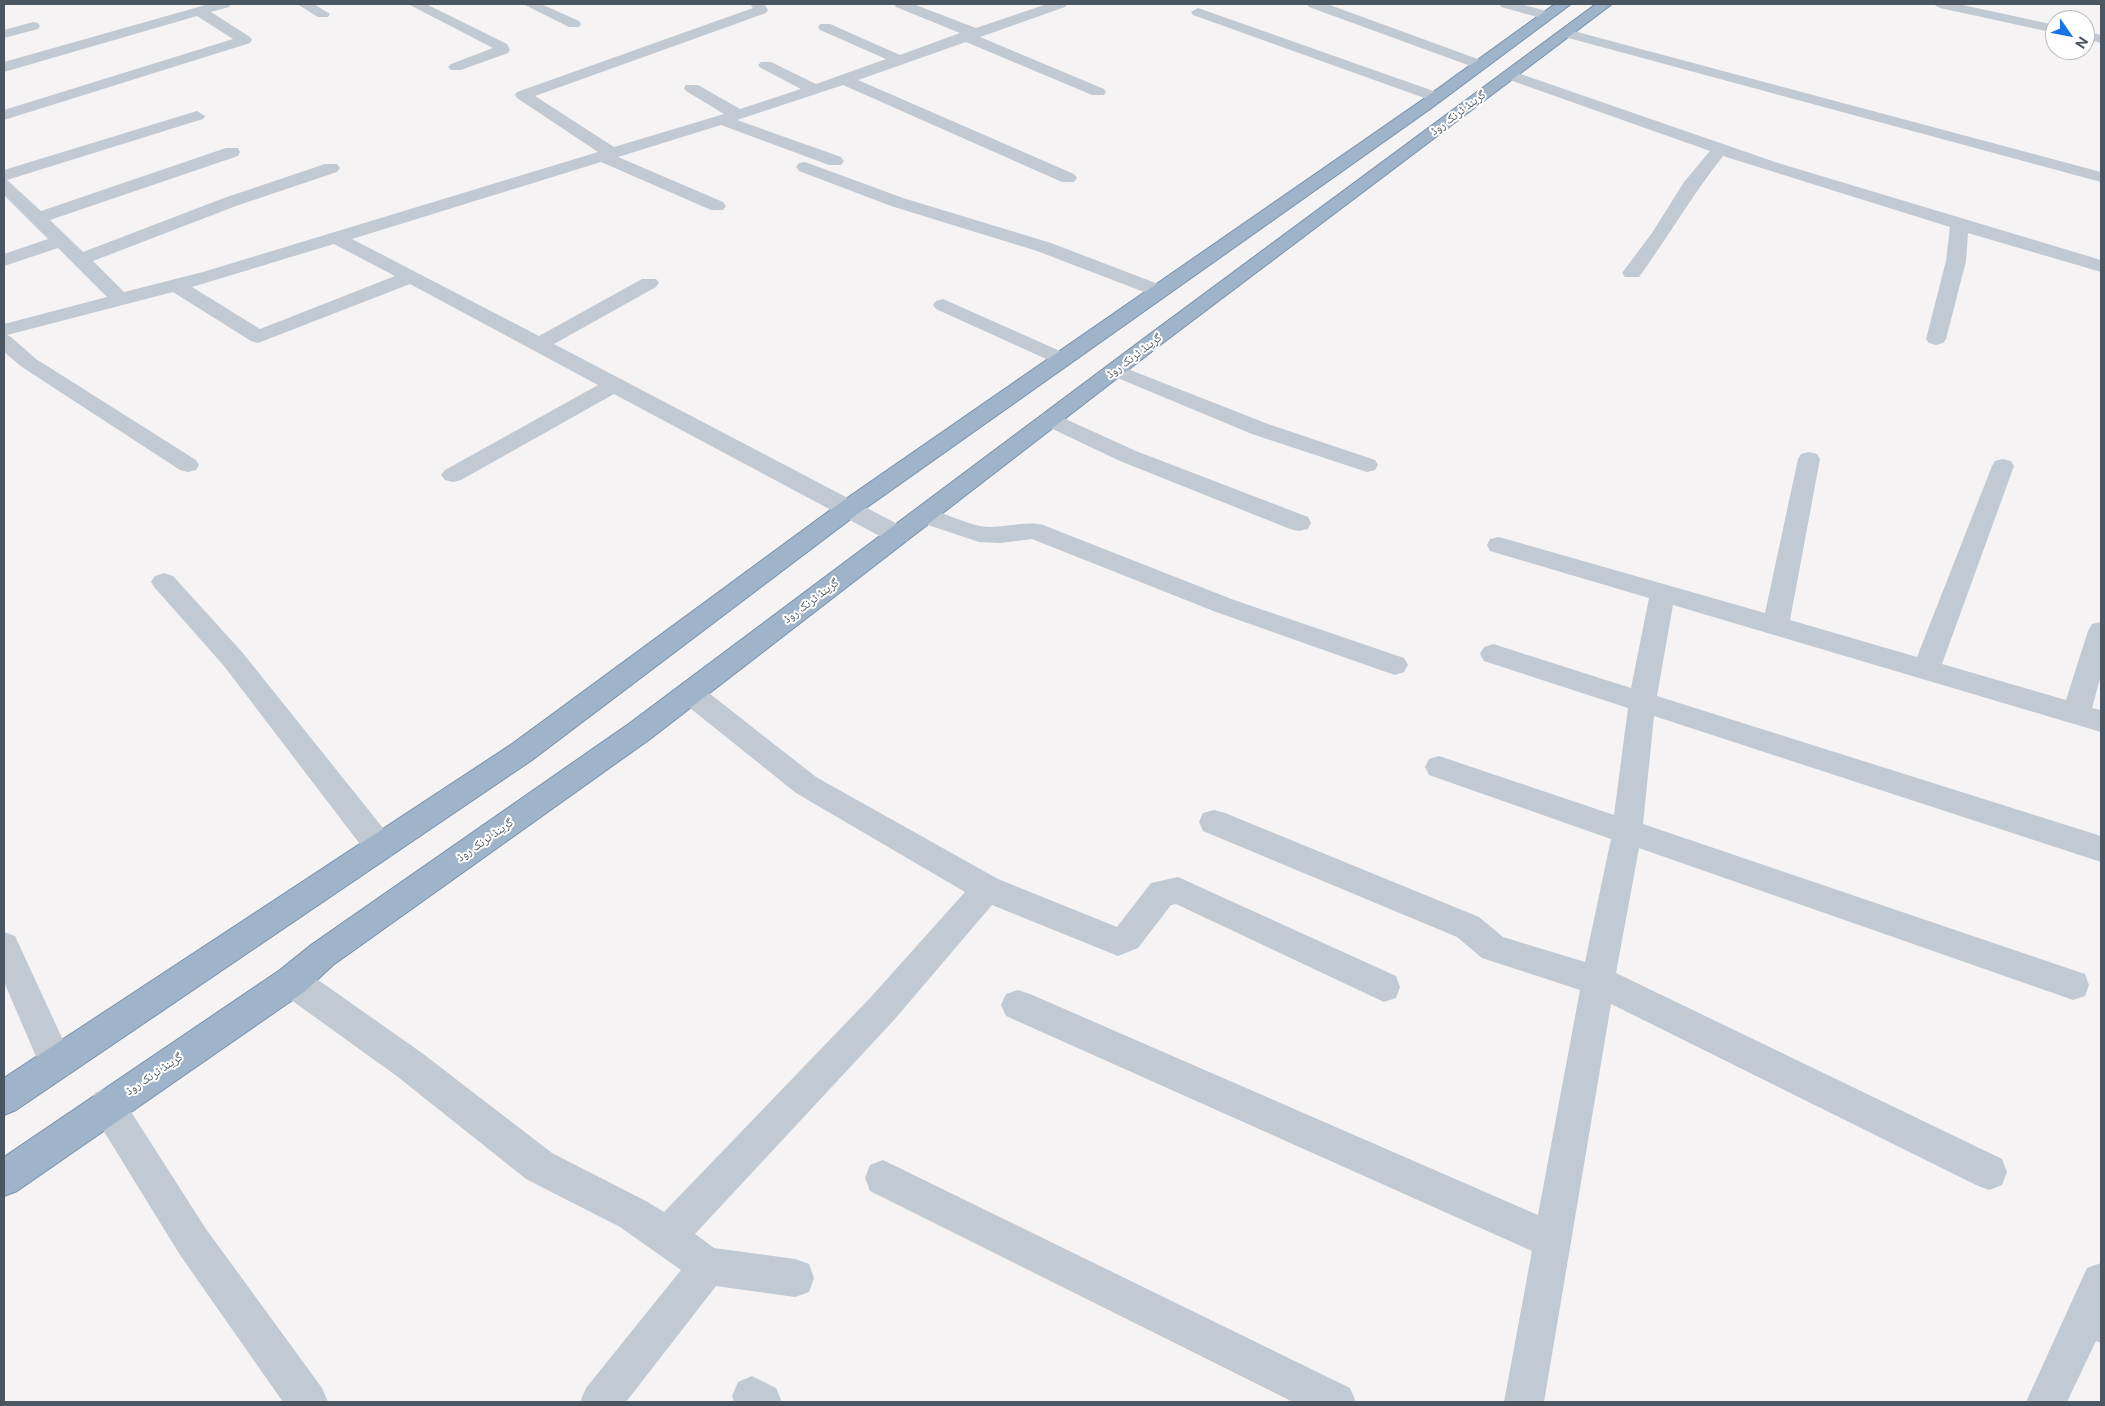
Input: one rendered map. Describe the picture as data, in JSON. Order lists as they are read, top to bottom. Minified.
{"streets":{"highway":["گرینڈ ٹرنک روڈ"]},"north":"bottom right"}
